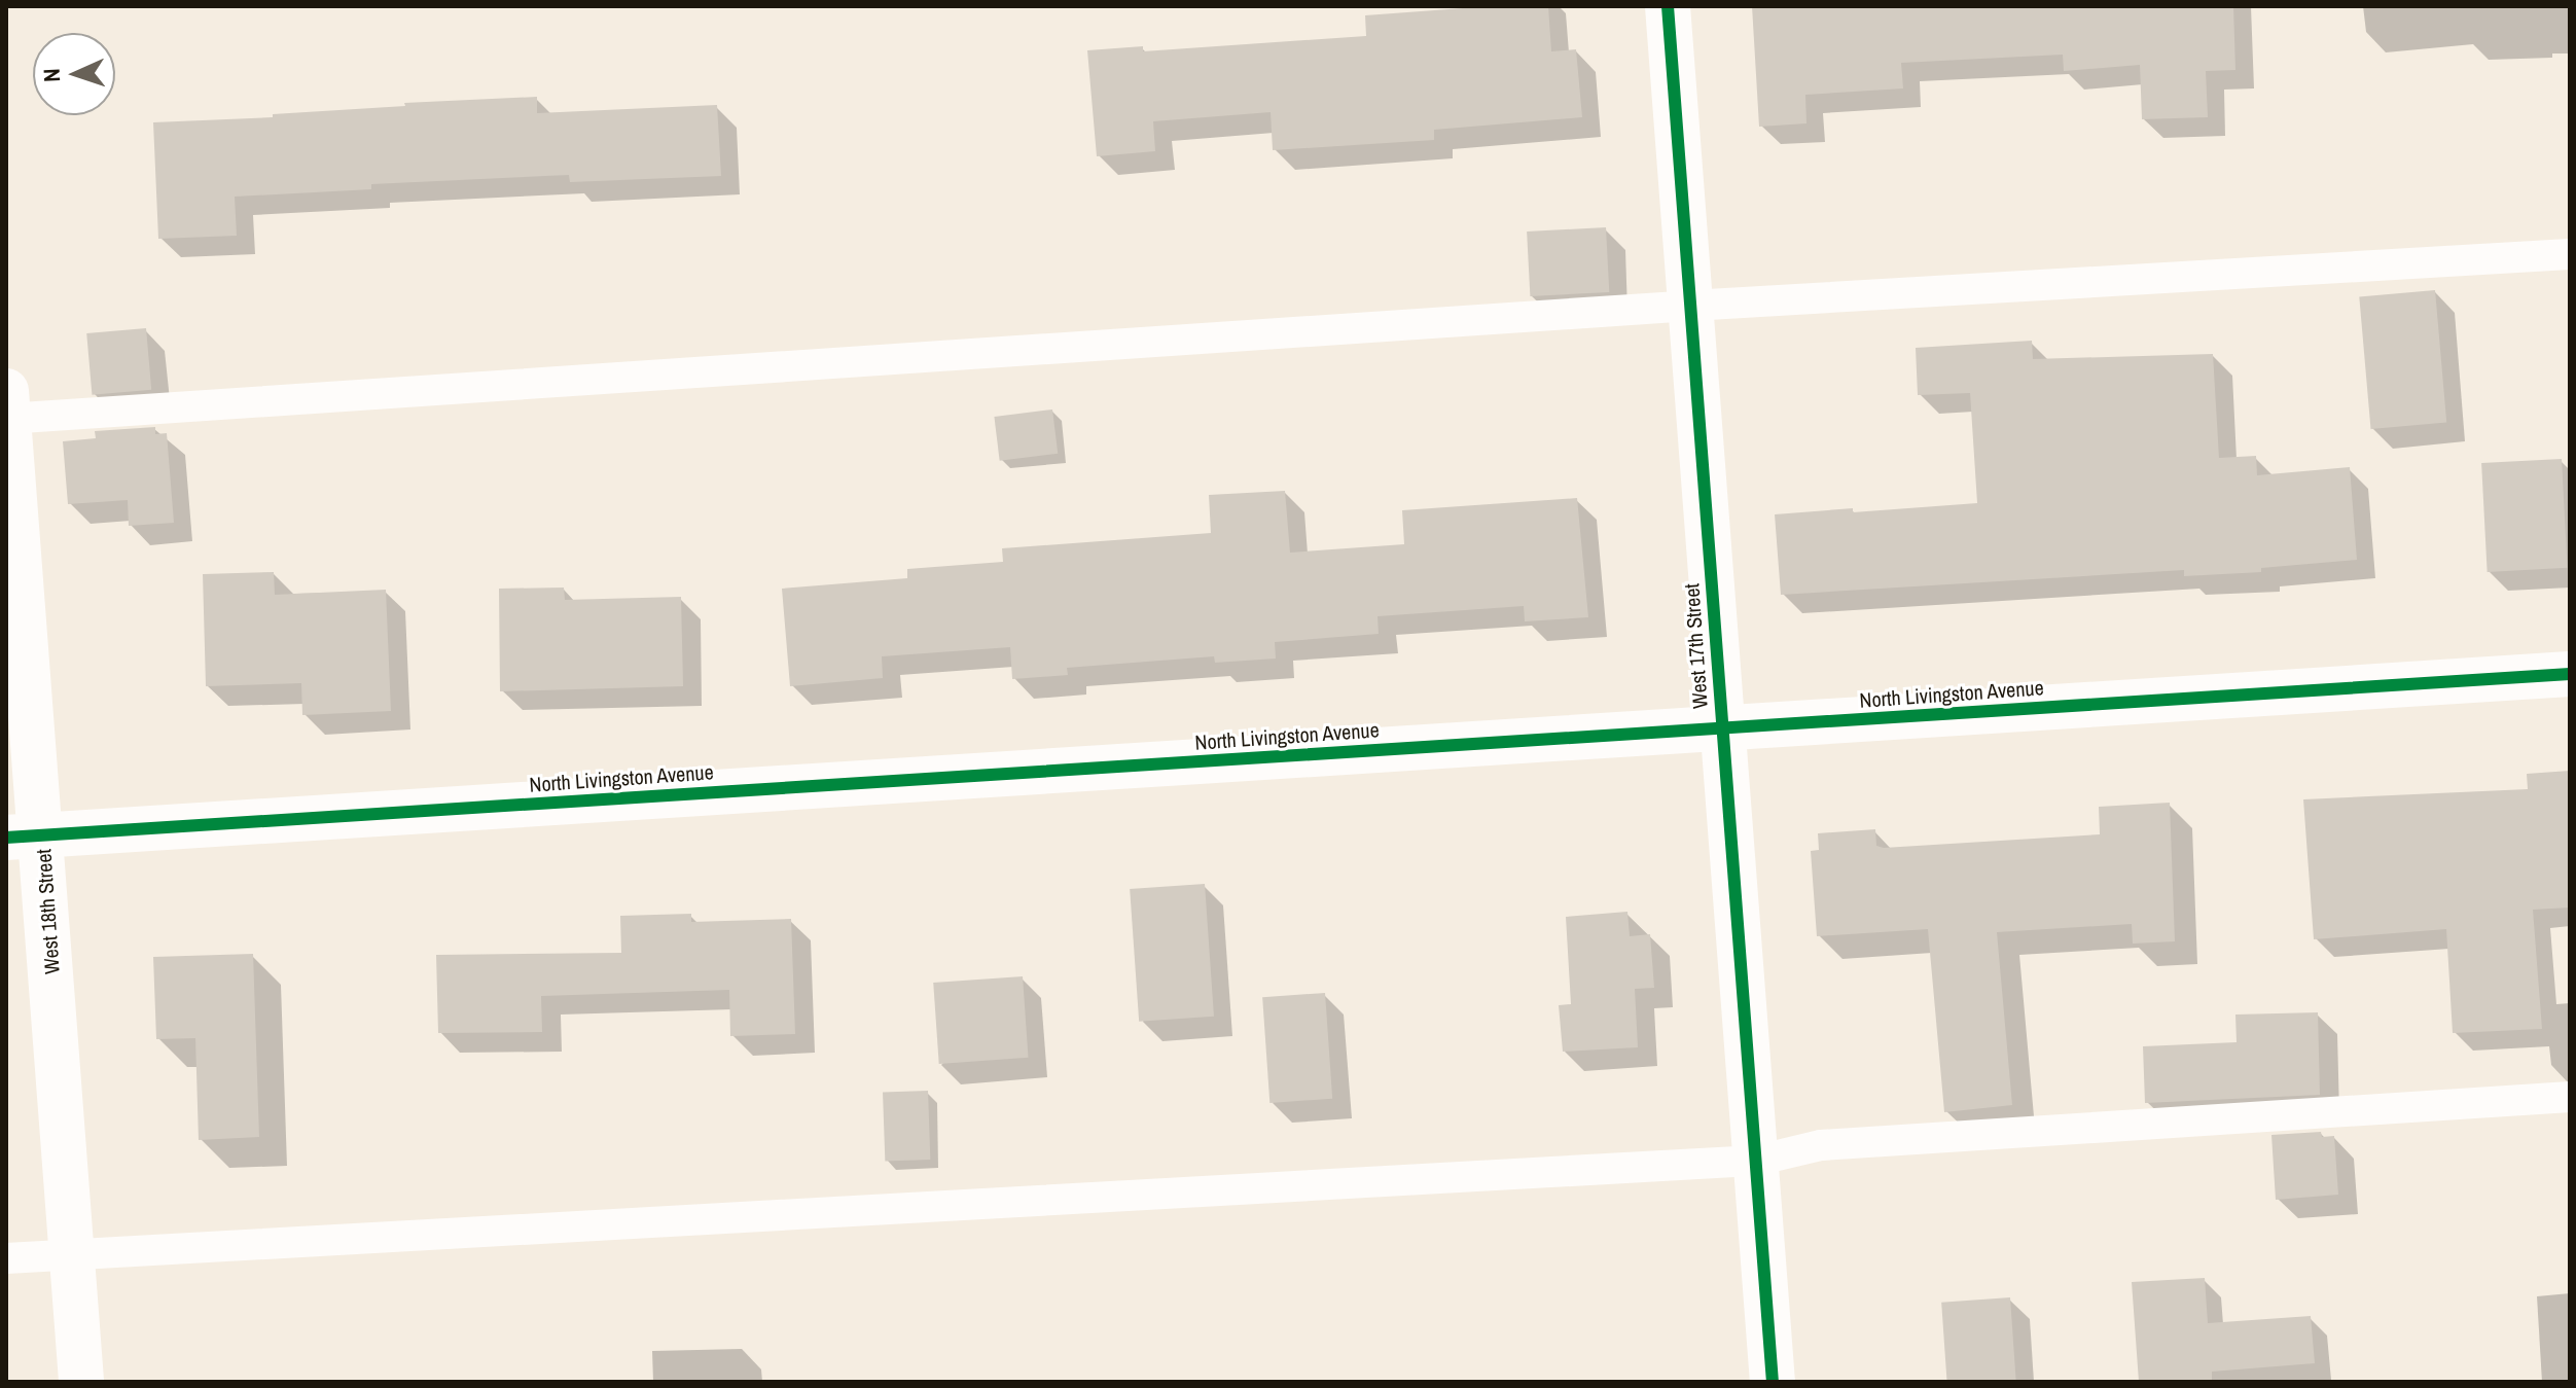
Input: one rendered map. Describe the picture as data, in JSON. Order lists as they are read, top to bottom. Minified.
{"streets":{"street":["West 17th Street","North Livingston Avenue","West 18th Street"]},"crossings":[["West 17th Street","North Livingston Avenue"],["North Livingston Avenue","West 18th Street"]],"north":"left"}
